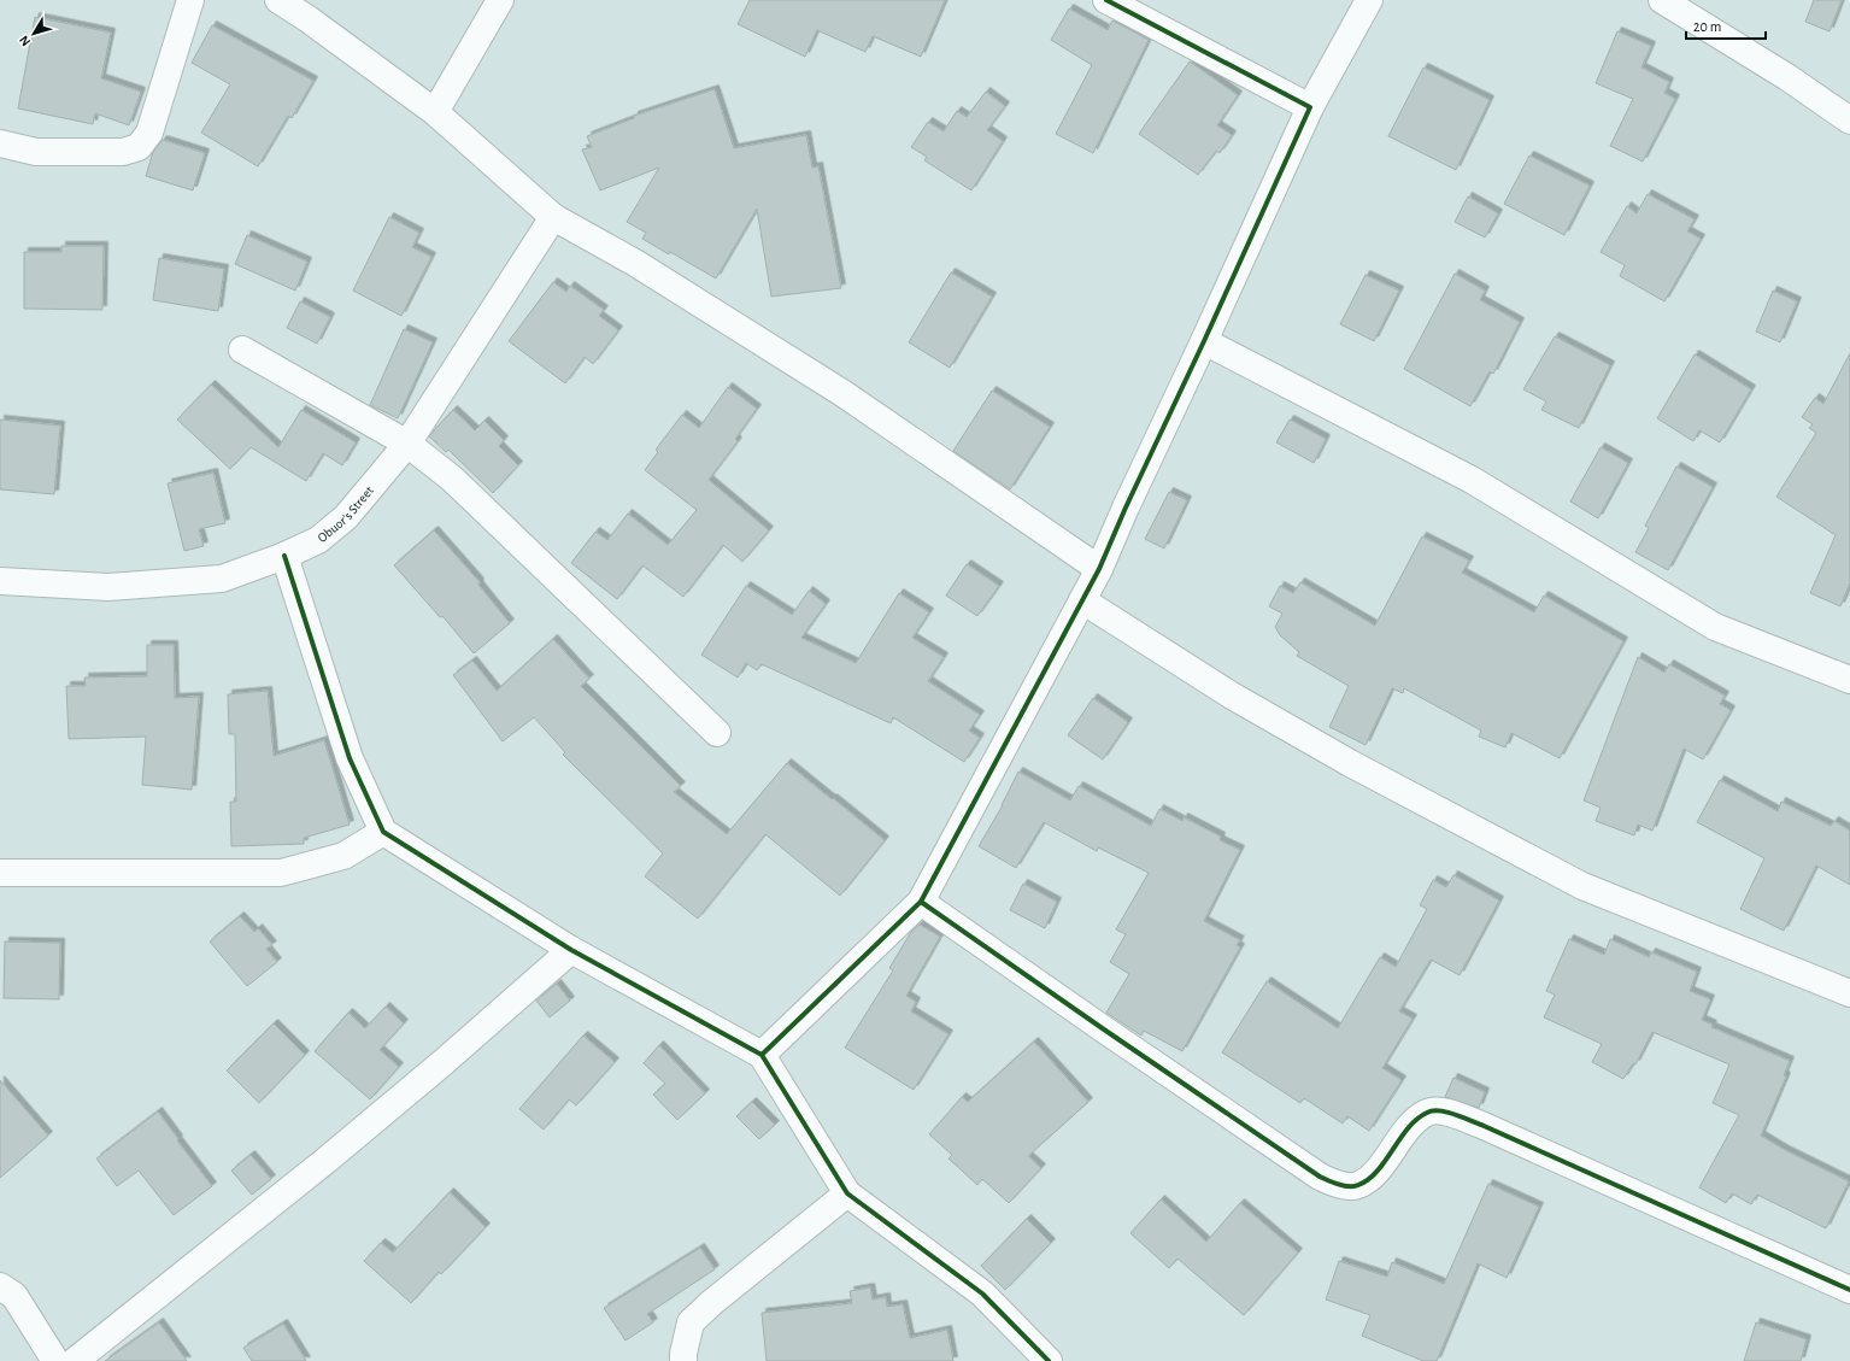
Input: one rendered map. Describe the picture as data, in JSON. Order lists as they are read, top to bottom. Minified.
{"streets":{"street":["Obuor’s Street"]},"scale_bar":"20 m","north":"bottom left"}
